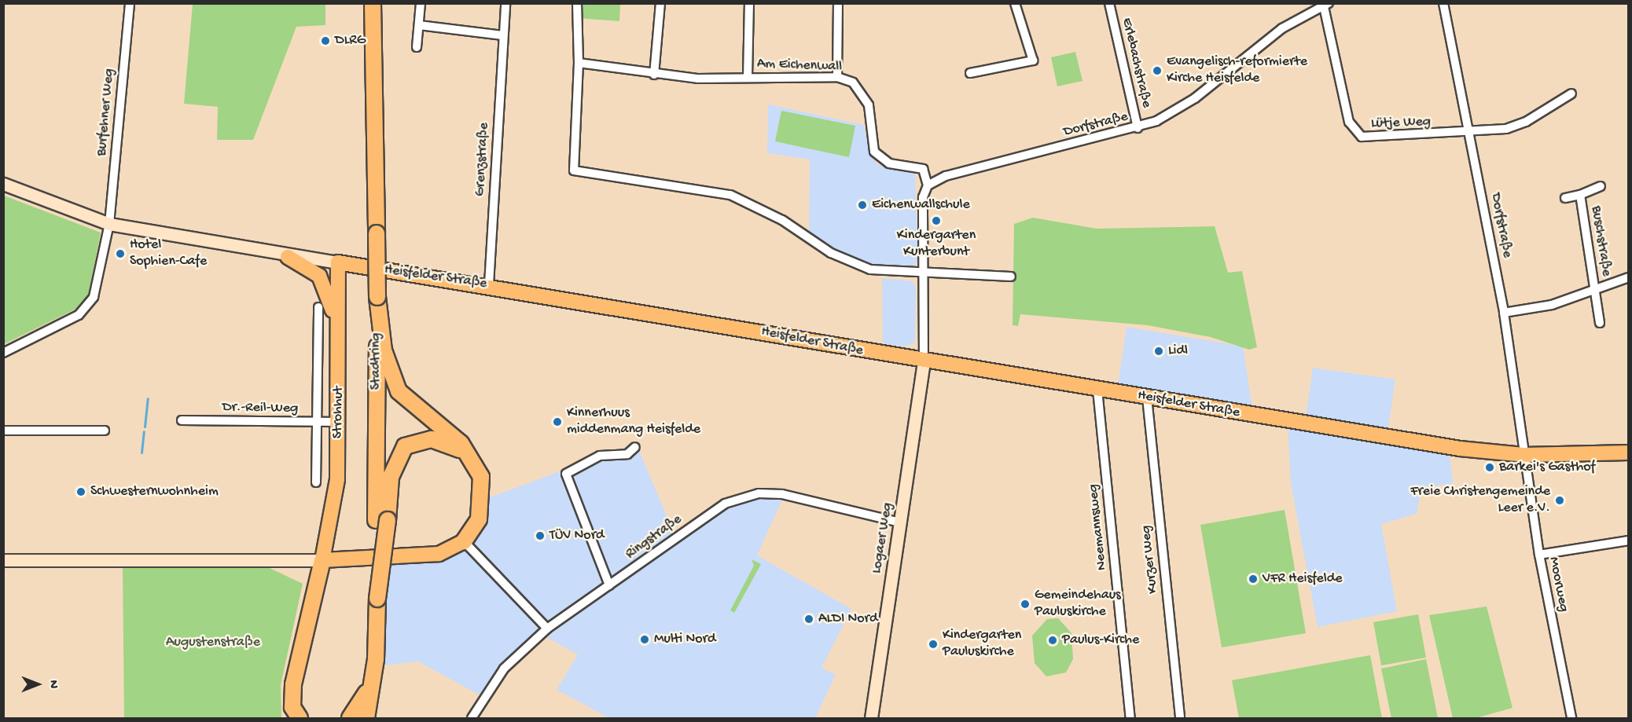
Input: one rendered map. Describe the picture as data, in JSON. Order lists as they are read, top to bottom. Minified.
{"streets":{"highway":["Stadtring"],"main road":["Heisfelder Straße","Strohhut"],"street":["Erlebachstraße","Am Eichenwall","Burfehner Weg","Lütje Weg","Dorfstraße","Grenzstraße","Buschstraße","Dr.-Reil-Weg","Neemannsweg","Ringstraße","Logaer Weg","Kurzer Weg","Moorweg"]},"crossings":[["Erlebachstraße","Dorfstraße"],["Am Eichenwall","Dorfstraße"],["Burfehner Weg","Heisfelder Straße"],["Lütje Weg","Dorfstraße"],["Dorfstraße","Buschstraße"],["Dorfstraße","Heisfelder Straße"],["Dorfstraße","Moorweg"],["Grenzstraße","Heisfelder Straße"],["Heisfelder Straße","Strohhut"],["Heisfelder Straße","Neemannsweg"],["Heisfelder Straße","Logaer Weg"],["Heisfelder Straße","Kurzer Weg"],["Heisfelder Straße","Moorweg"],["Dr.-Reil-Weg","Strohhut"],["Ringstraße","Logaer Weg"]],"parks":["Augustenstraße"],"places":["DLRG","Evangelisch-reformierte Kirche Heisfelde","Eichenwallschule","Kindergarten Kunterbunt","Hotel Sophien-Cafe","Lidl","Kinnerhuus middenmang Heisfelde","Barkei's Gasthof","Schwesternwohnheim","Freie Christengemeinde Leer e.V.","TÜV Nord","VFR Heisfelde","Gemeindehaus Pauluskirche","ALDI Nord","Multi Nord","Paulus-Kirche","Kindergarten Pauluskirche"],"north":"right"}
